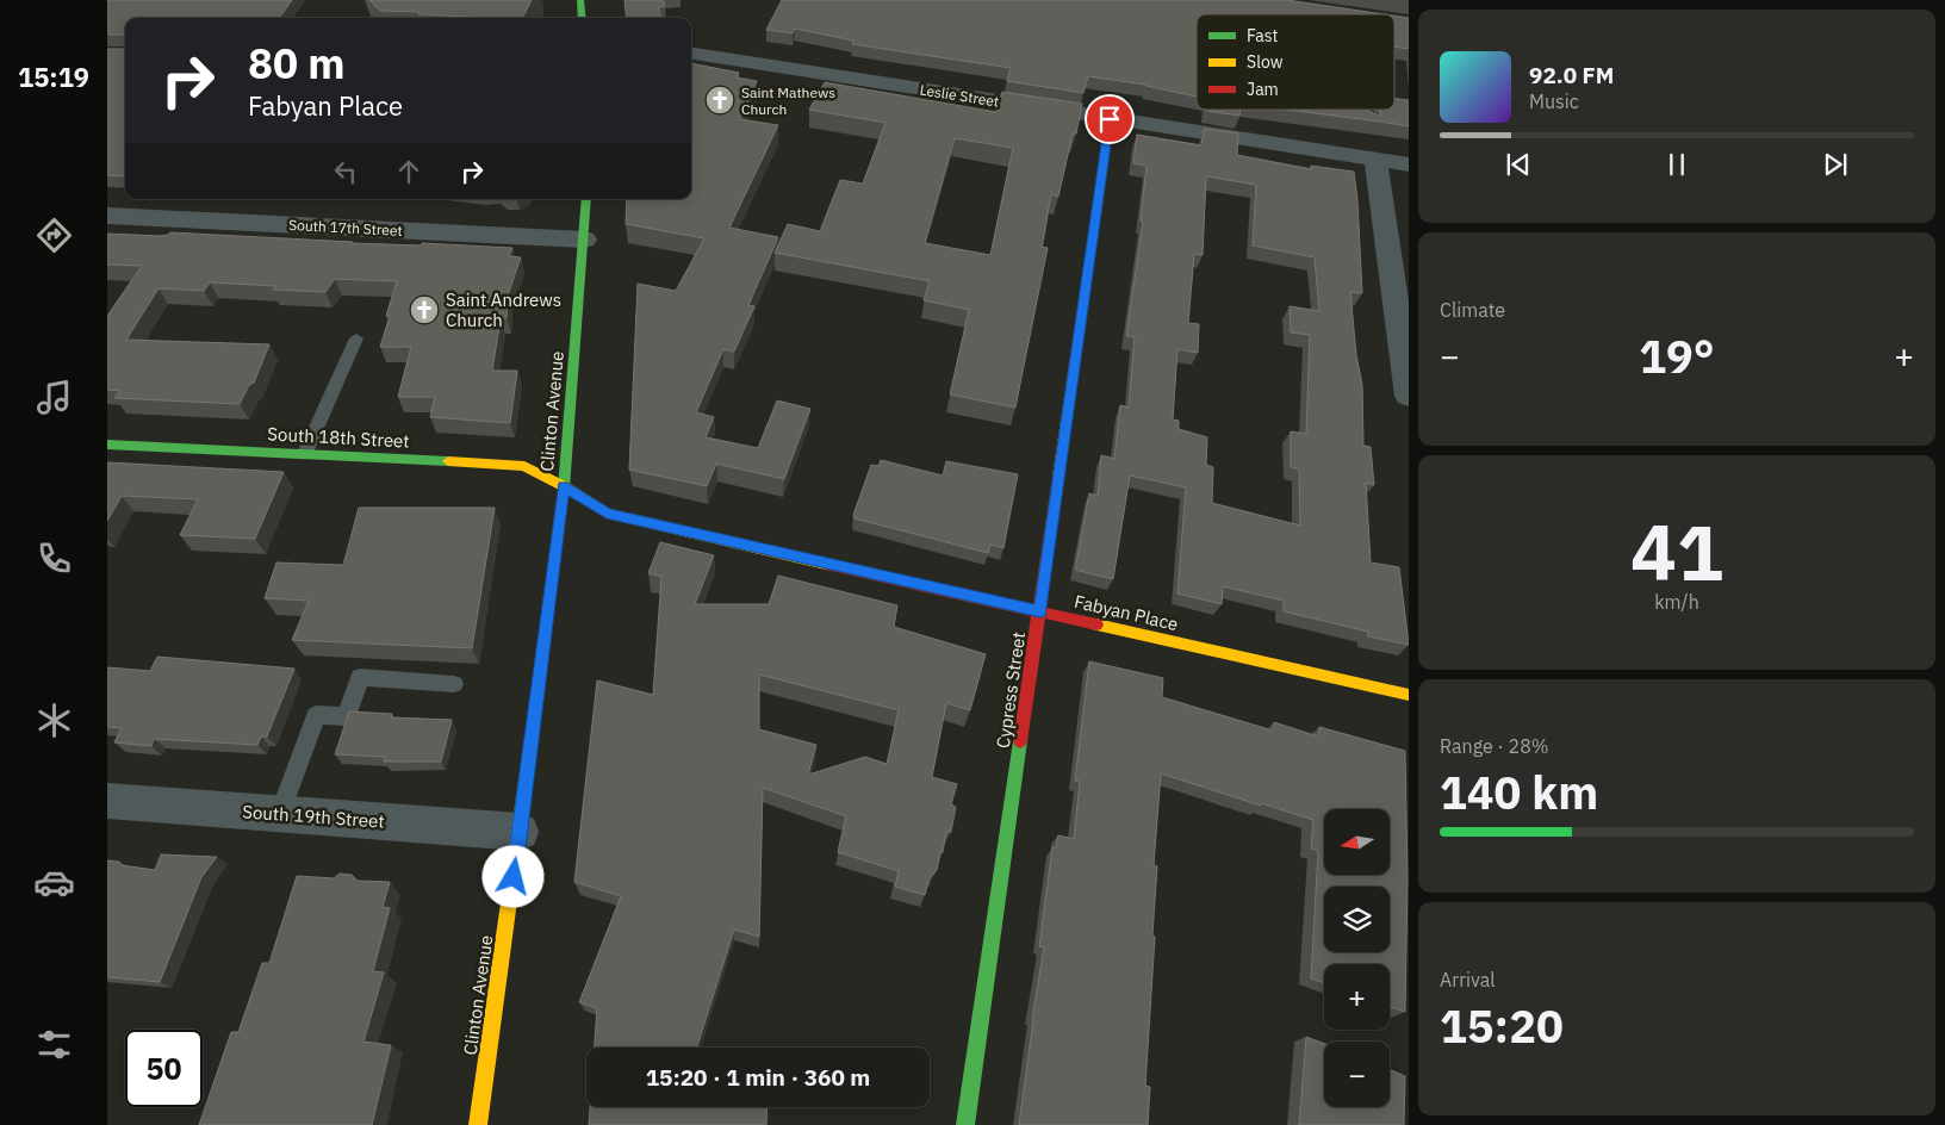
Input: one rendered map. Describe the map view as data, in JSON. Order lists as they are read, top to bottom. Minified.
{"streets":{"street":["Leslie Street","South 17th Street","Clinton Avenue","South 18th Street","Fabyan Place","Cypress Street","South 19th Street"]},"crossings":[["Leslie Street","Cypress Street"],["South 17th Street","Clinton Avenue"],["Clinton Avenue","South 18th Street"],["Clinton Avenue","Fabyan Place"],["Clinton Avenue","South 19th Street"],["South 18th Street","Fabyan Place"],["Fabyan Place","Cypress Street"]],"places":{"church":["Saint Mathews Church","Saint Andrews Church"]},"legend":["Fast","Slow","Jam"],"north":"left","page":{"tabs":"15:19","turn":["80 m","Fabyan Place"],"song":["92.0 FM","Music"],"tile":["Climate",["41","km/h"],["Range · 28%","140 km"],["Arrival","15:20"]],"heat":["−","19°","+"],"map_buttons":["+","−"],"limit":"50","trip":"15:20 · 1 min · 360 m"}}
